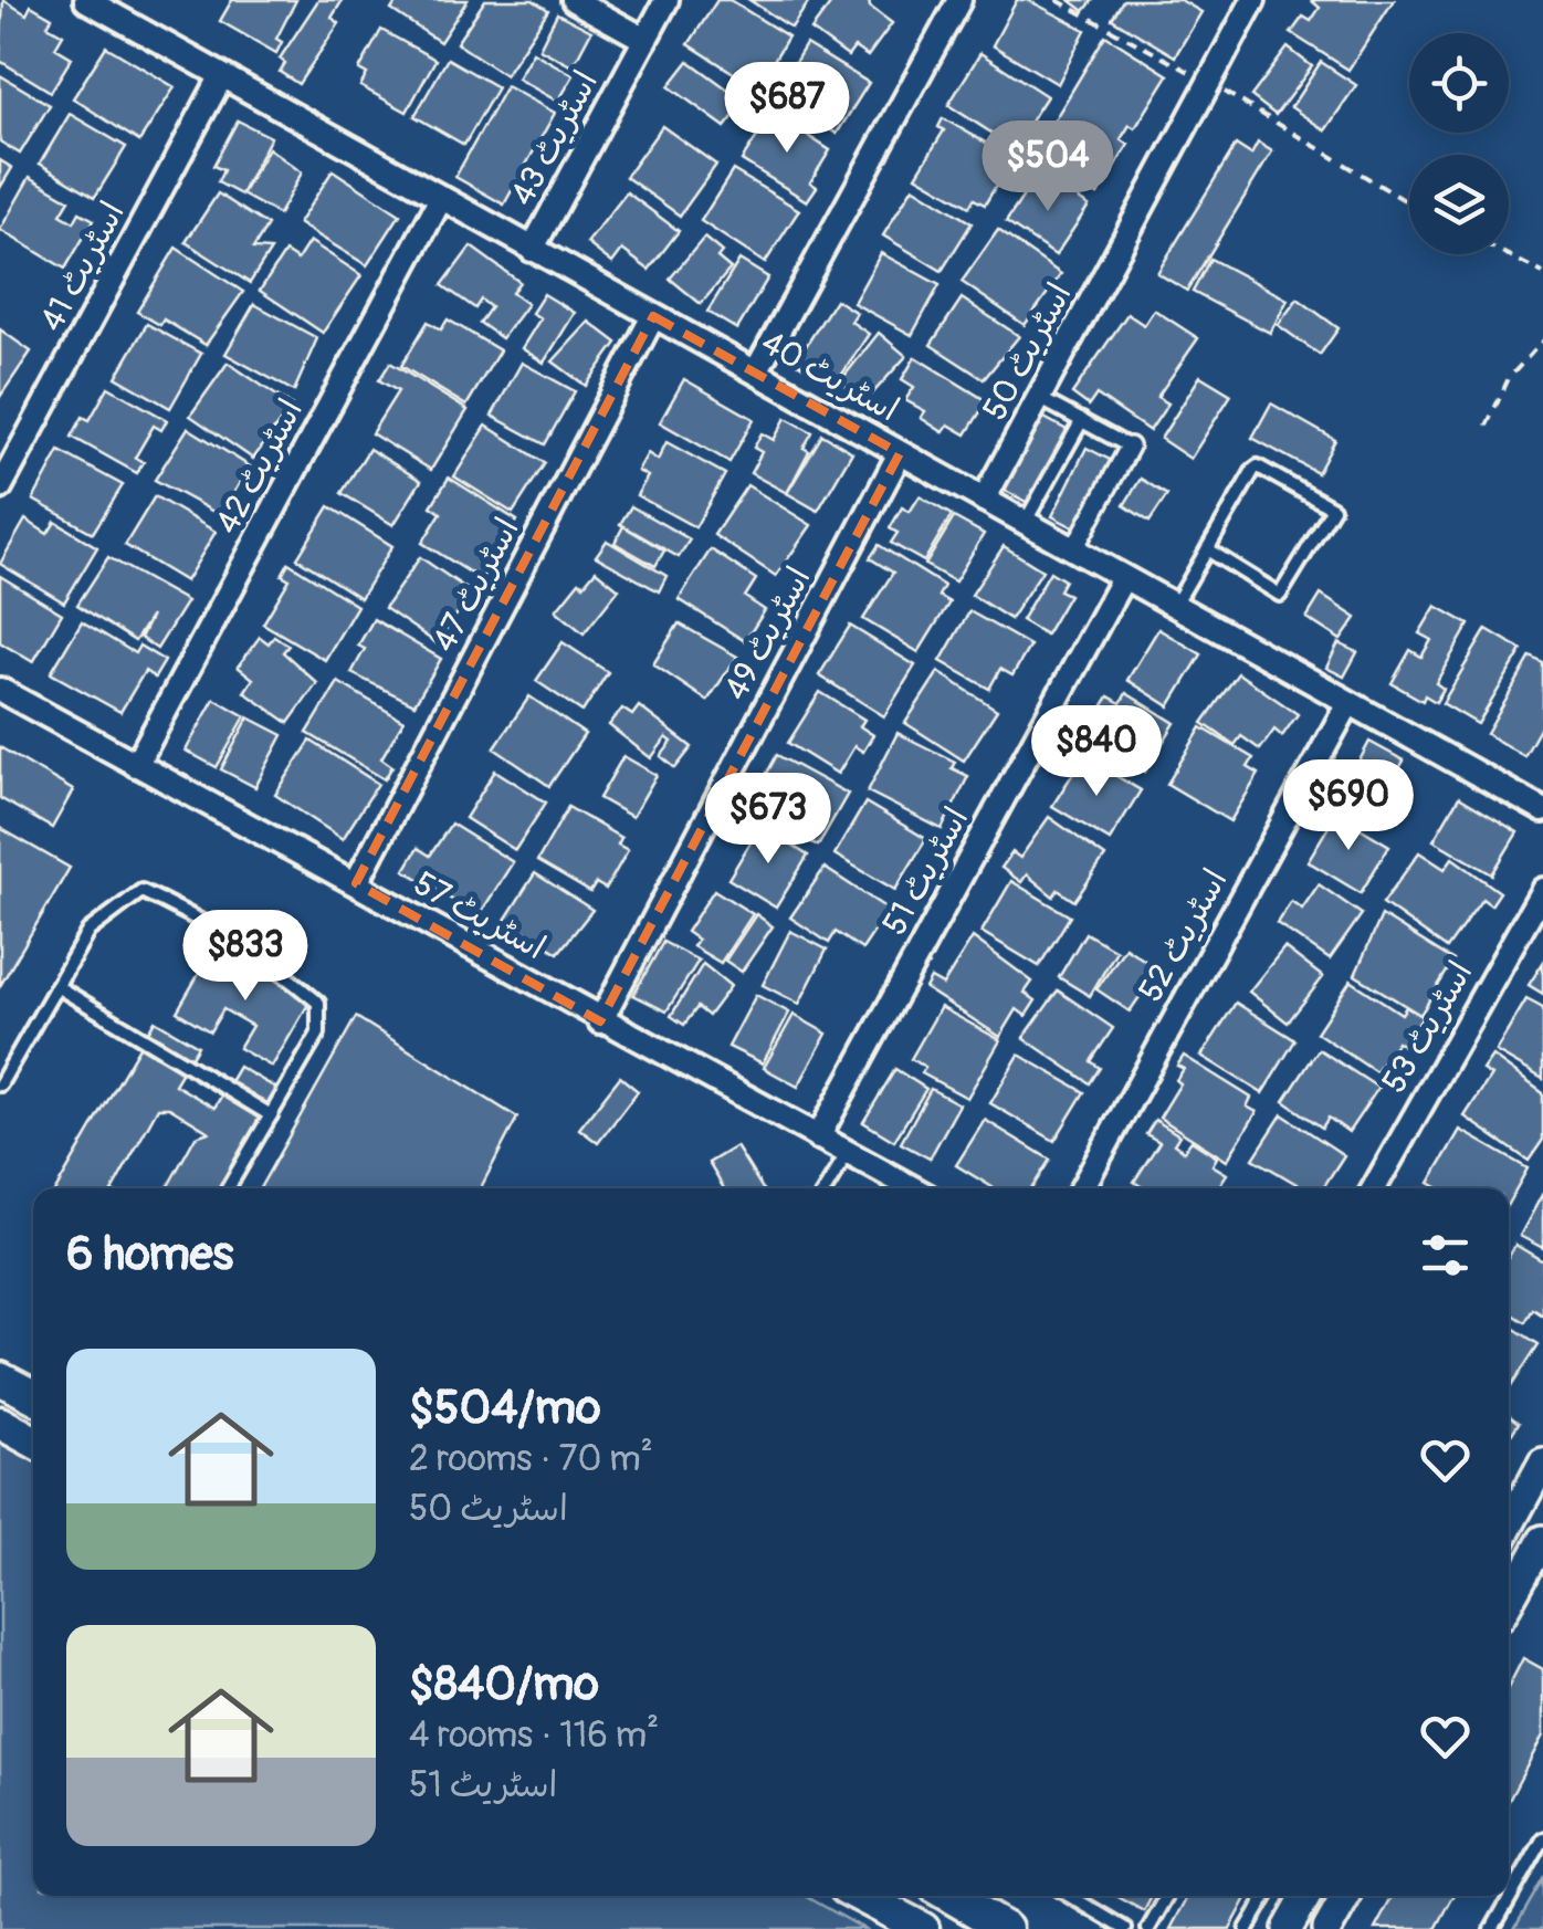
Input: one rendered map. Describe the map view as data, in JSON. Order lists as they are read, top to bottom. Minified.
{"streets":{"street":["اسٹریٹ 43","اسٹریٹ 41","اسٹریٹ 50","اسٹریٹ 40","اسٹریٹ 42","اسٹریٹ 47","اسٹریٹ 49","اسٹریٹ 51","اسٹریٹ 57","اسٹریٹ 52","اسٹریٹ 53"]},"crossings":[["اسٹریٹ 43","اسٹریٹ 40"],["اسٹریٹ 41","اسٹریٹ 40"],["اسٹریٹ 50","اسٹریٹ 40"],["اسٹریٹ 40","اسٹریٹ 42"],["اسٹریٹ 40","اسٹریٹ 47"],["اسٹریٹ 40","اسٹریٹ 49"],["اسٹریٹ 40","اسٹریٹ 51"],["اسٹریٹ 40","اسٹریٹ 52"],["اسٹریٹ 42","اسٹریٹ 57"],["اسٹریٹ 47","اسٹریٹ 57"],["اسٹریٹ 49","اسٹریٹ 57"],["اسٹریٹ 51","اسٹریٹ 57"]],"page":{"price":["$687","$504","$840","$690","$673","$833"],"heading":"6 homes","list":[{"name":"$504/mo","note":"2 rooms · 70 m² · اسٹریٹ 50"},{"name":"$840/mo","note":"4 rooms · 116 m² · اسٹریٹ 51"}]}}
